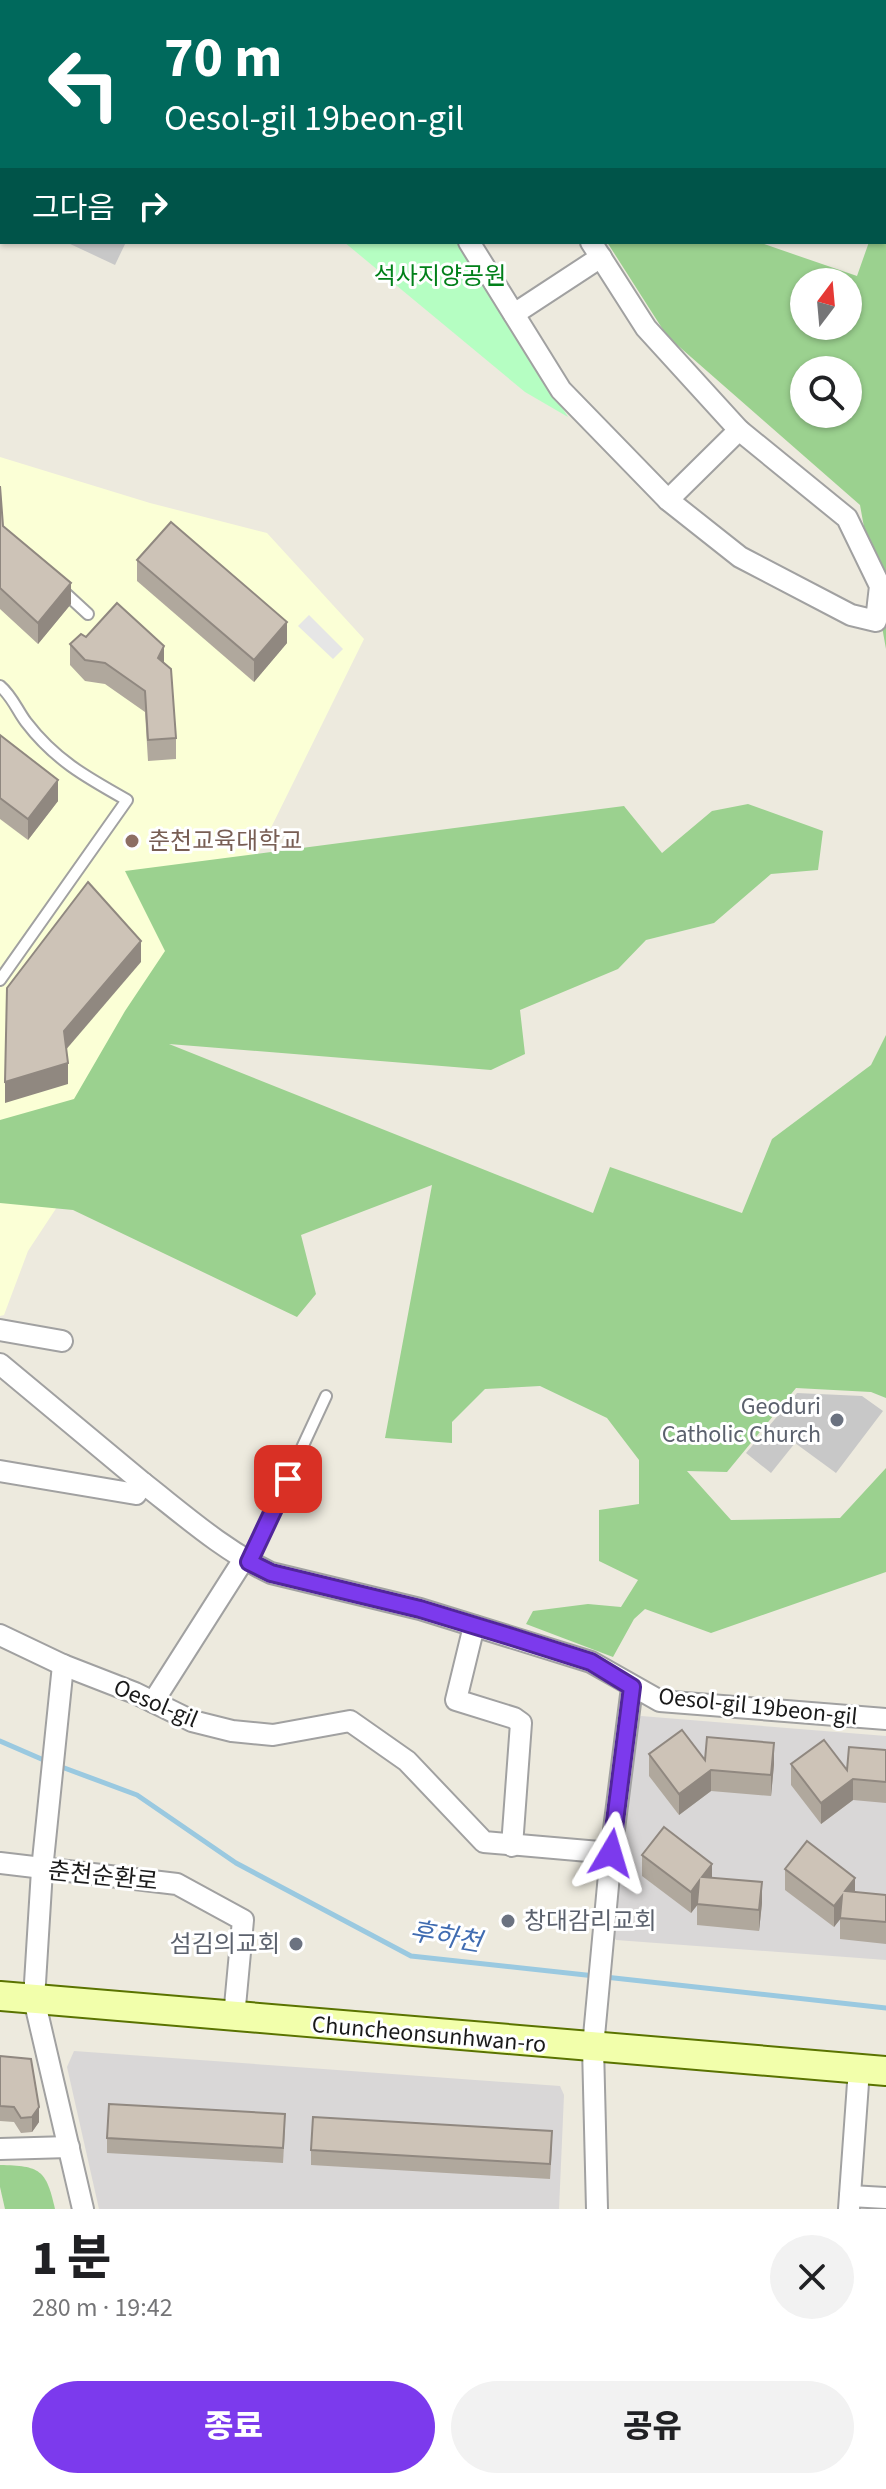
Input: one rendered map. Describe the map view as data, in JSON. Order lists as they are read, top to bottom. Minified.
{"streets":{"street":["Oesol-gil","Oesol-gil 19beon-gil","춘천순환로","Chuncheonsunhwan-ro"]},"crossings":[["Oesol-gil","Oesol-gil 19beon-gil"],["Oesol-gil 19beon-gil","Chuncheonsunhwan-ro"],["춘천순환로","Chuncheonsunhwan-ro"]],"water":["후하천"],"parks":["석사지양공원"],"places":["춘천교육대학교","Geoduri Catholic Church","창대감리교회","섬김의교회"],"north":"top","page":{"turn":["70 m","Oesol-gil 19beon-gil"],"then":"그다음","heading":["1 분","280 m · 19:42"],"buttons":["종료","공유"]}}
